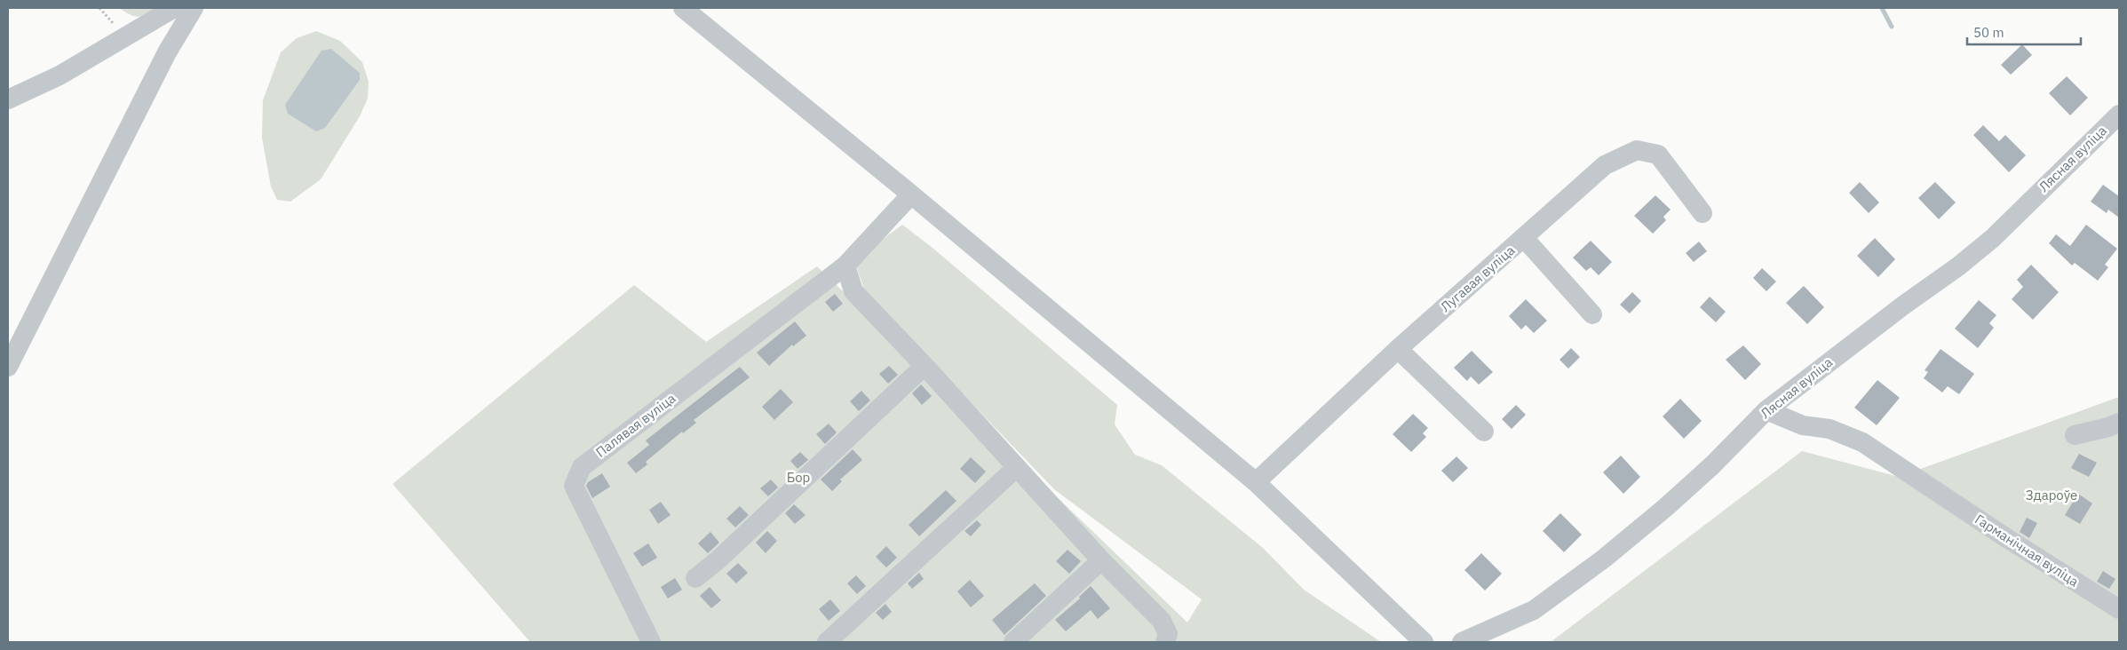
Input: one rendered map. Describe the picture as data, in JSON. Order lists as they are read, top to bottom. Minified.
{"streets":{"street":["Лясная вуліца","Лугавая вуліца","Палявая вуліца","Гарманічная вуліца"]},"crossings":[["Лясная вуліца","Гарманічная вуліца"]],"parks":["Бор","Здароўе"],"scale_bar":"50 m"}
